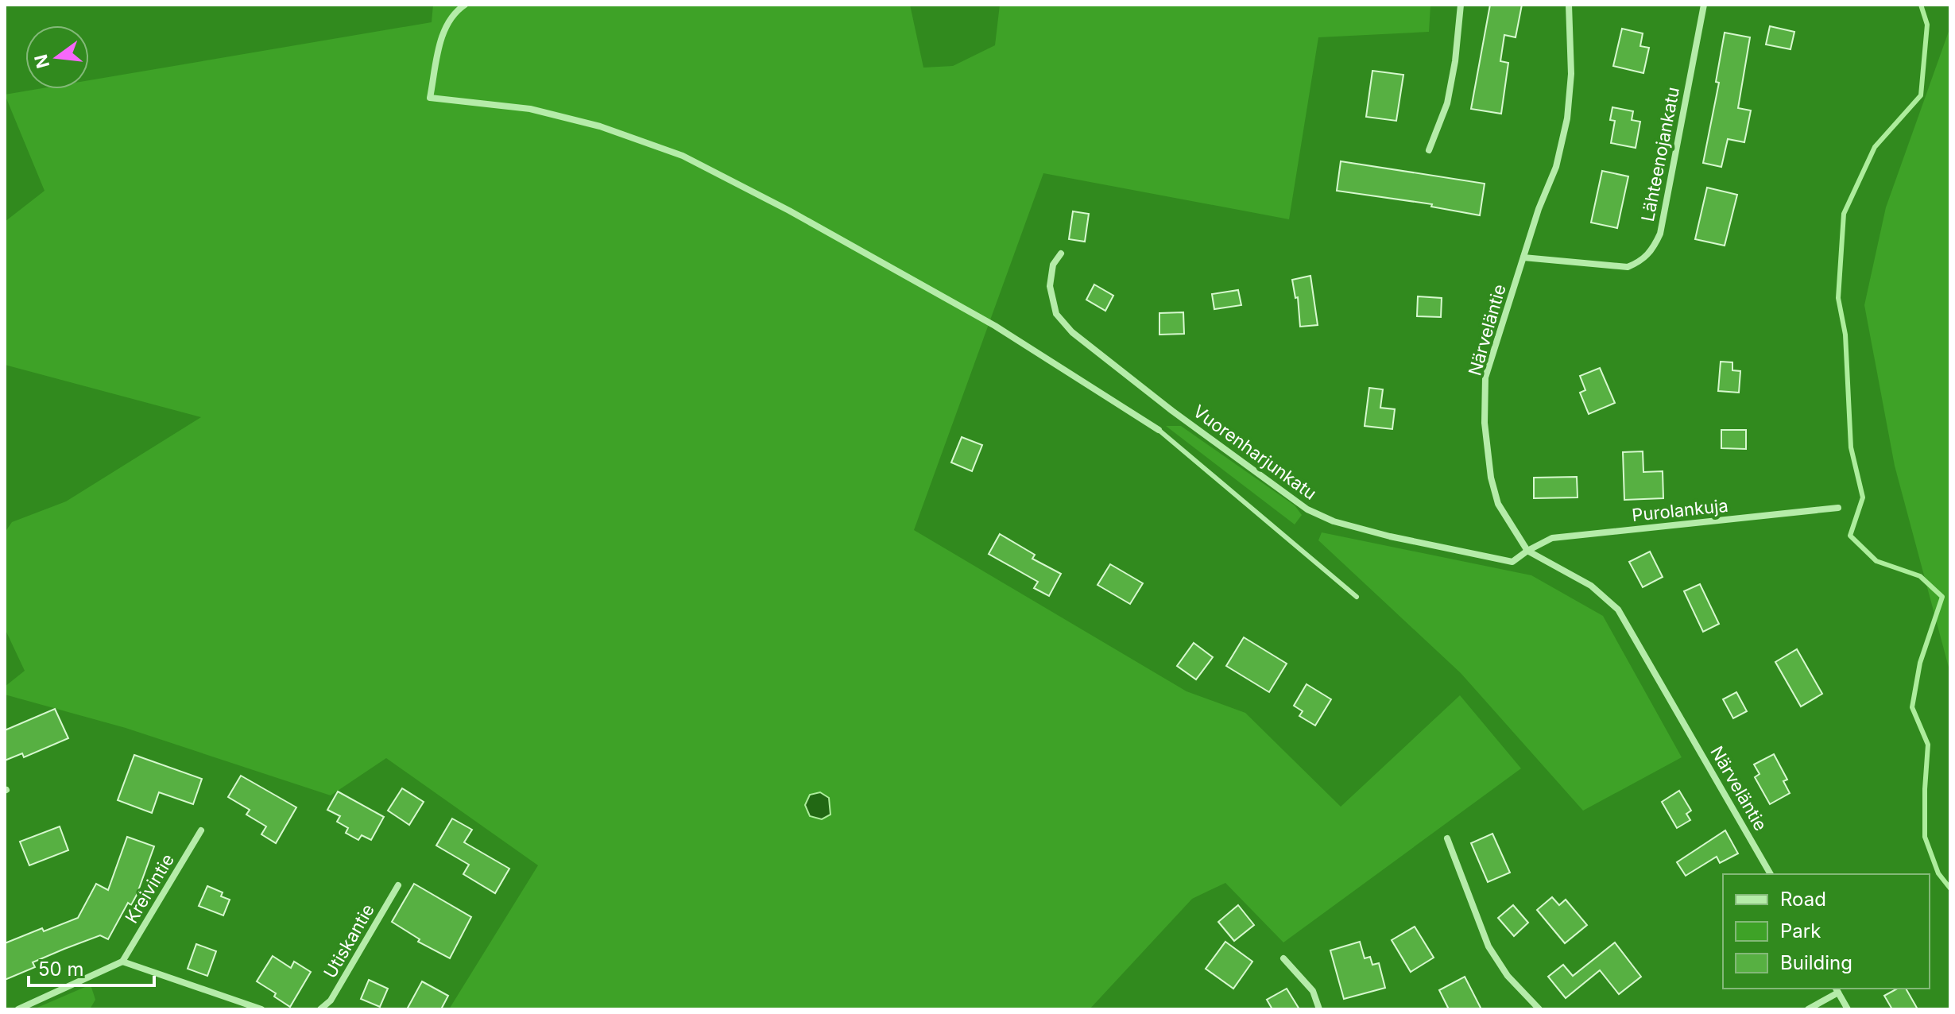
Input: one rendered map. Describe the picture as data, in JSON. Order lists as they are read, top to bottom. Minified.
{"streets":{"street":["Lähteenojankatu","Närveläntie","Vuorenharjunkatu","Purolankuja","Kreivintie","Utiskantie"]},"crossings":[["Lähteenojankatu","Närveläntie"],["Närveläntie","Vuorenharjunkatu"],["Närveläntie","Purolankuja"],["Vuorenharjunkatu","Purolankuja"]],"legend":["Road","Park","Building"],"scale_bar":"50 m","north":"left"}
